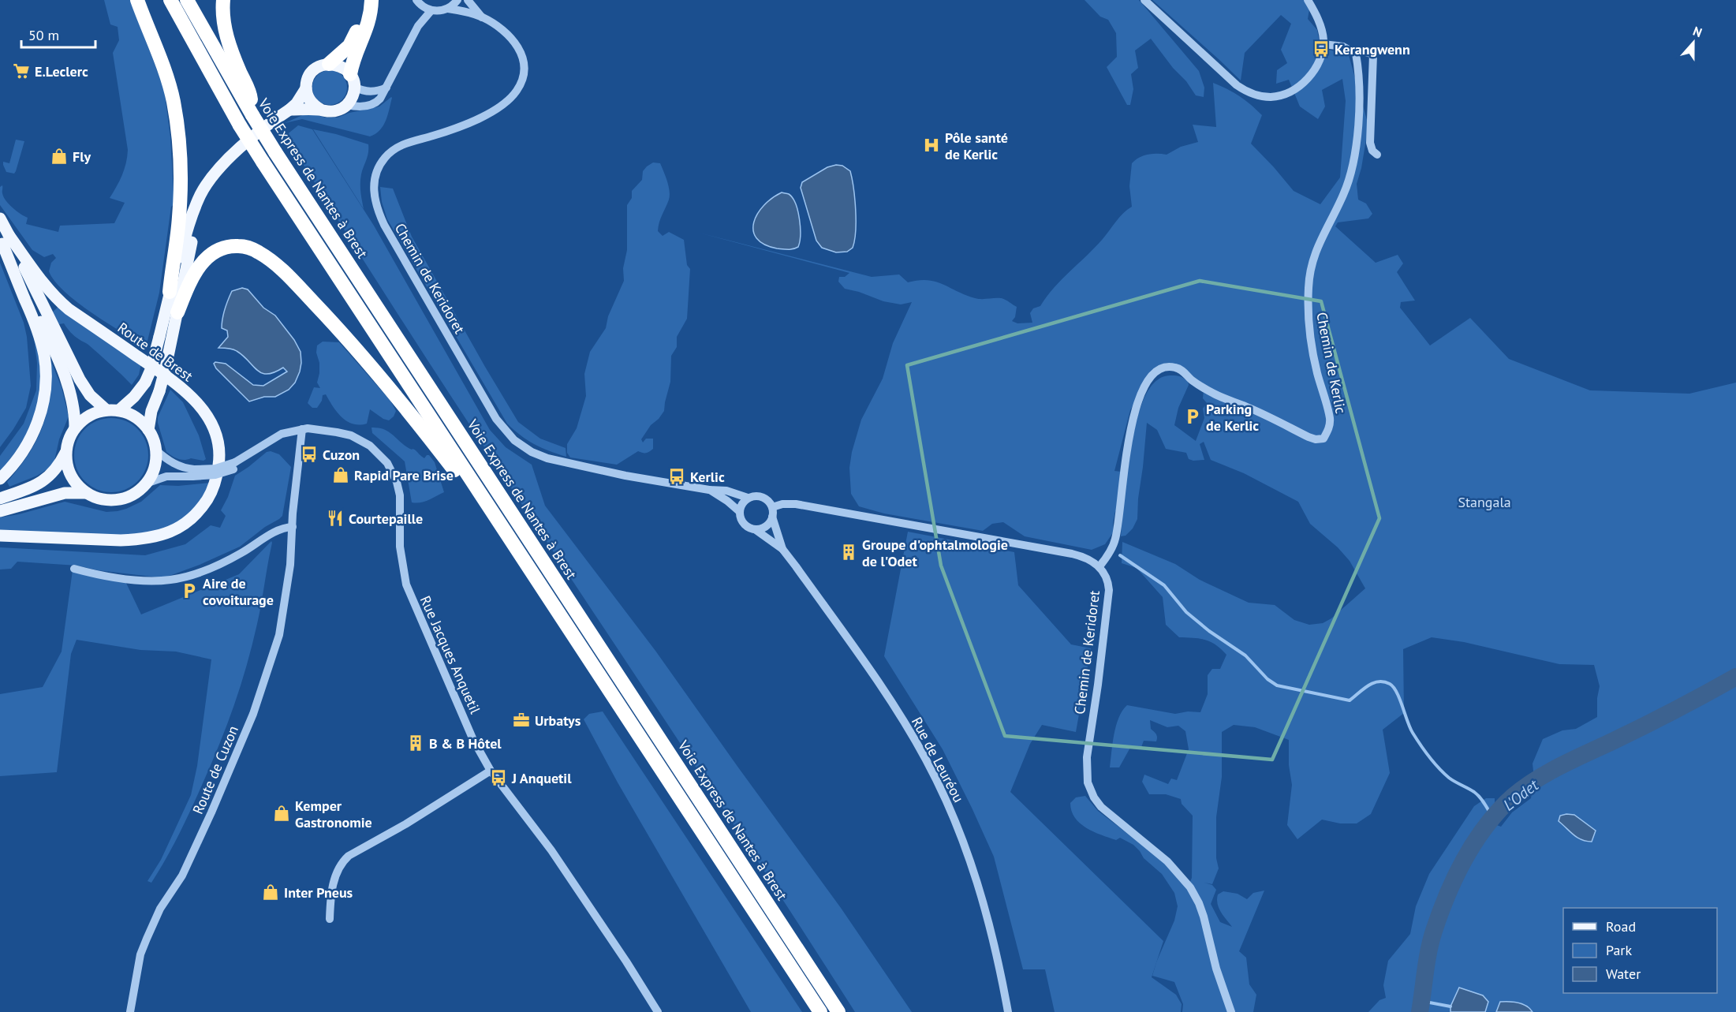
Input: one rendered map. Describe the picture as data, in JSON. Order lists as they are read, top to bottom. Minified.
{"streets":{"highway":["Voie Express de Nantes à Brest"],"main road":["Route de Brest"],"street":["Chemin de Keridoret","Chemin de Kerlic","Rue Jacques Anquetil","Rue de Leuréou","Route de Cuzon"]},"crossings":[["Chemin de Keridoret","Chemin de Kerlic"],["Chemin de Keridoret","Rue de Leuréou"],["Rue Jacques Anquetil","Route de Cuzon"]],"water":["L'Odet"],"parks":["Stangala"],"places":{"bus stop":["Kerangwenn","Cuzon","Kerlic","J Anquetil"],"supermarket":["E.Leclerc"],"hospital":["Pôle santé de Kerlic"],"shop":["Fly","Rapid Pare Brise","Kemper Gastronomie","Inter Pneus"],"parking":["Parking de Kerlic","Aire de covoiturage"],"restaurant":["Courtepaille"],"building":["Groupe d'ophtalmologie de l'Odet","B & B Hôtel"],"office":["Urbatys"]},"legend":["Road","Park","Water"],"scale_bar":"50 m","north":"top"}
